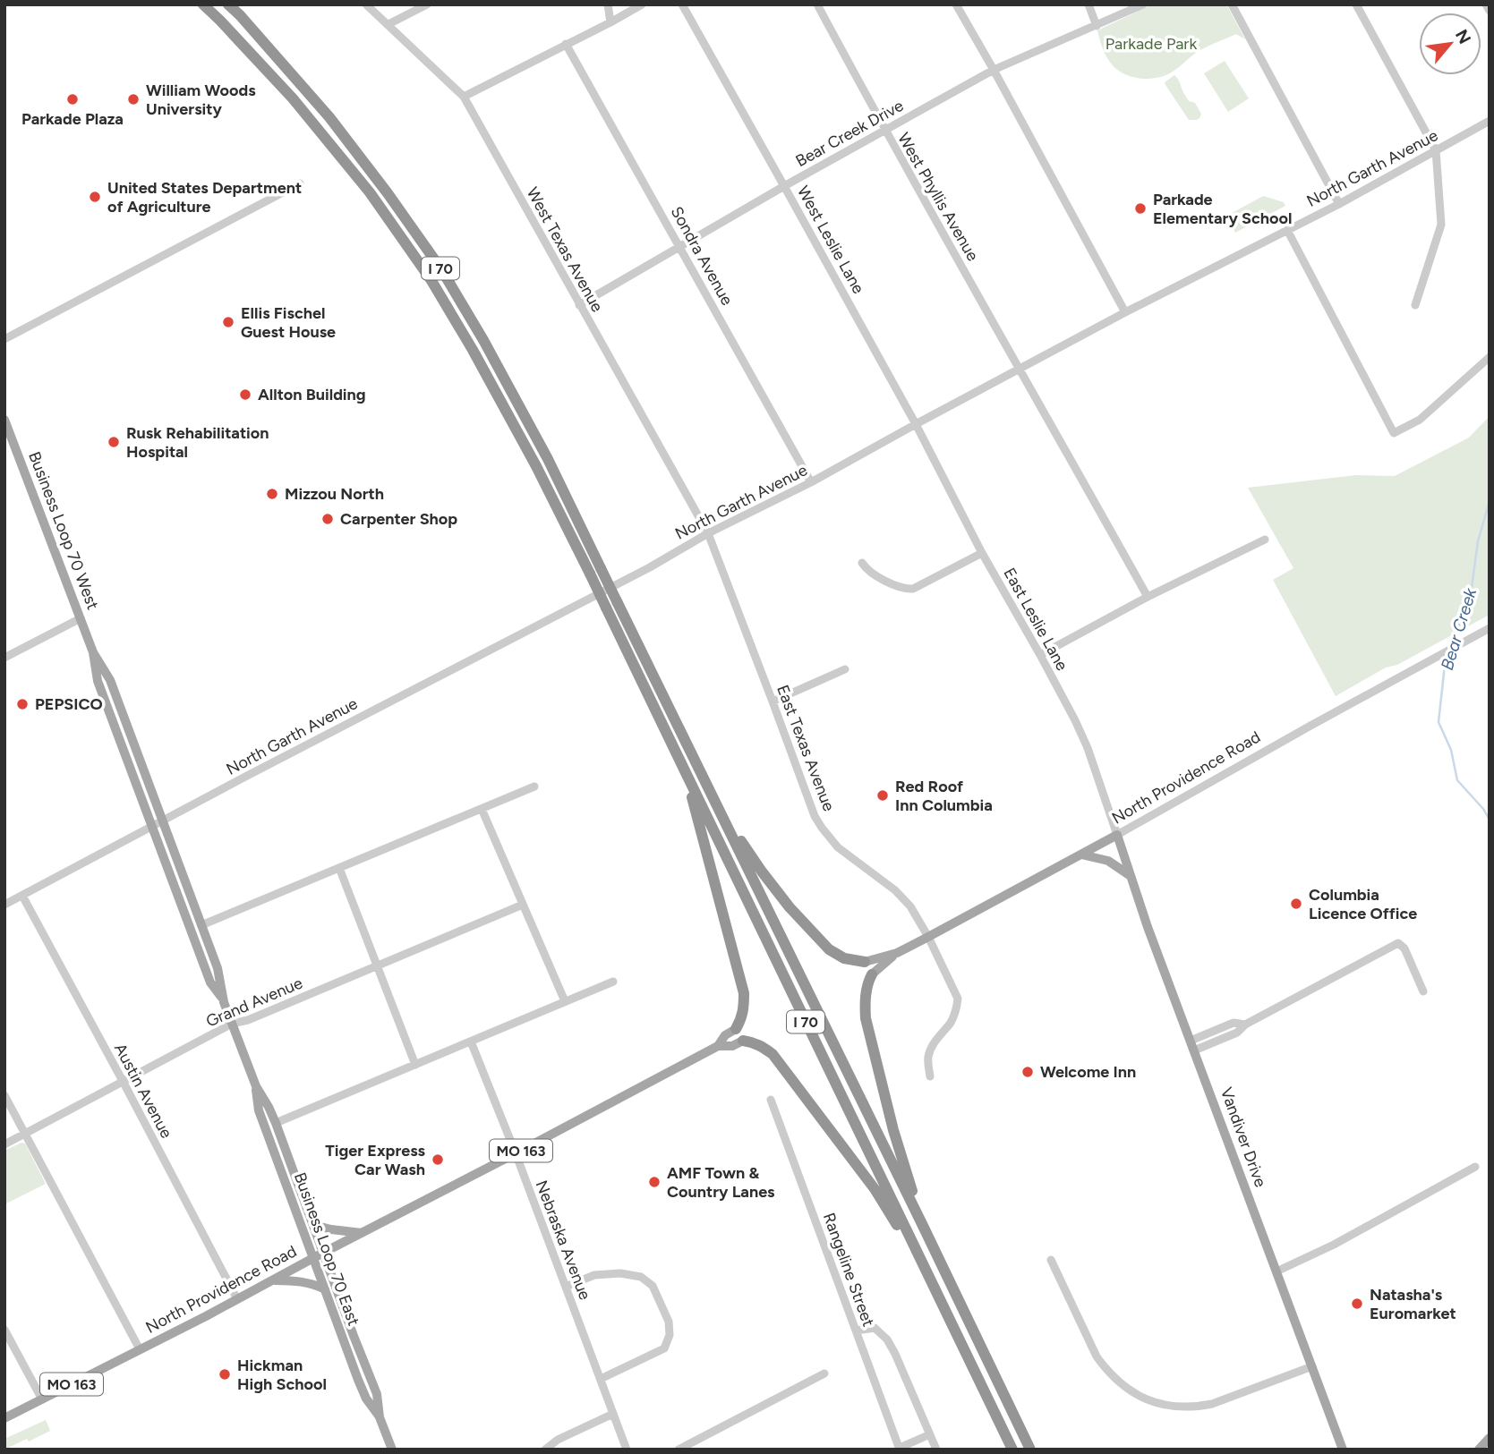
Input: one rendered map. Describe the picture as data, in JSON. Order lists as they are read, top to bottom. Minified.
{"streets":{"highway":["I 70"],"main road":["Business Loop 70 West","North Providence Road","Vandiver Drive","MO 163","Business Loop 70 East"],"street":["Bear Creek Drive","North Garth Avenue","West Phyllis Avenue","West Leslie Lane","West Texas Avenue","Sondra Avenue","East Leslie Lane","East Texas Avenue","Grand Avenue","Austin Avenue","Nebraska Avenue","Rangeline Street"]},"crossings":[["Bear Creek Drive","West Phyllis Avenue"],["Bear Creek Drive","West Leslie Lane"],["Bear Creek Drive","West Texas Avenue"],["Bear Creek Drive","Sondra Avenue"],["North Garth Avenue","West Phyllis Avenue"],["North Garth Avenue","West Leslie Lane"],["North Garth Avenue","West Texas Avenue"],["North Garth Avenue","Sondra Avenue"],["North Garth Avenue","Business Loop 70 West"],["North Garth Avenue","East Leslie Lane"],["North Garth Avenue","East Texas Avenue"],["North Garth Avenue","Austin Avenue"],["North Garth Avenue","Business Loop 70 East"],["West Leslie Lane","East Leslie Lane"],["West Texas Avenue","East Texas Avenue"],["Business Loop 70 West","Business Loop 70 East"],["East Leslie Lane","North Providence Road"],["East Leslie Lane","Vandiver Drive"],["East Texas Avenue","North Providence Road"],["North Providence Road","Austin Avenue"],["North Providence Road","Vandiver Drive"],["North Providence Road","Nebraska Avenue"],["North Providence Road","Business Loop 70 East"],["Grand Avenue","Austin Avenue"],["Grand Avenue","Business Loop 70 East"]],"water":["Bear Creek"],"parks":["Parkade Park"],"places":["Parkade Plaza","William Woods University","United States Department of Agriculture","Parkade Elementary School","Ellis Fischel Guest House","Allton Building","Rusk Rehabilitation Hospital","Mizzou North","Carpenter Shop","PEPSICO","Red Roof Inn Columbia","Columbia Licence Office","Welcome Inn","Tiger Express Car Wash","AMF Town & Country Lanes","Natasha's Euromarket","Hickman High School"],"north":"top right"}
